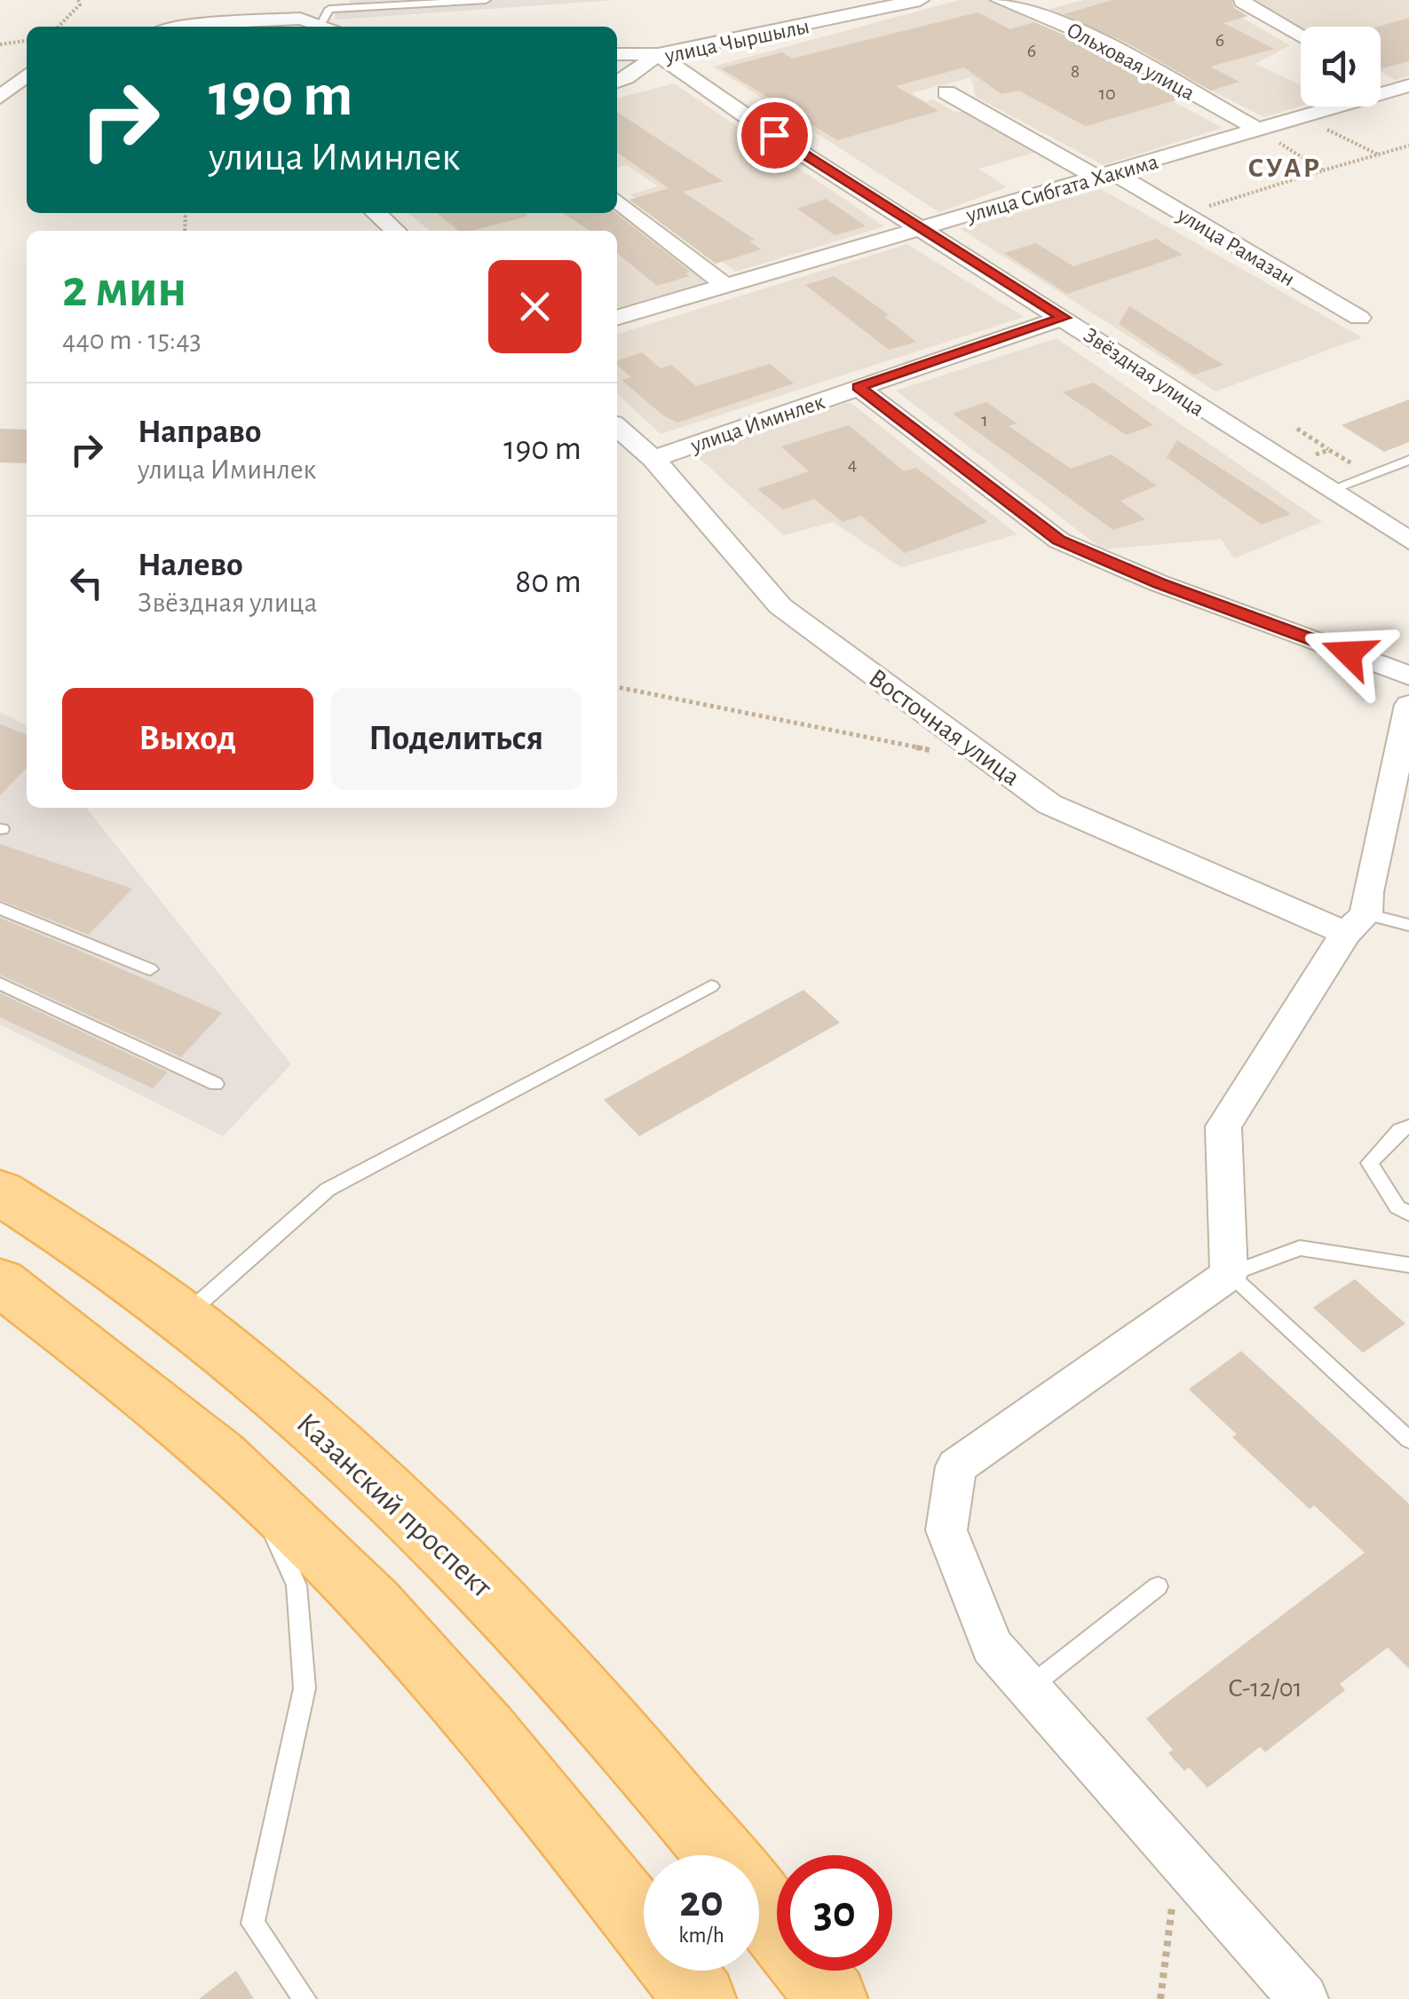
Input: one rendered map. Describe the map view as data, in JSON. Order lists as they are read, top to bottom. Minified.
{"streets":{"main road":["Казанский проспект"],"street":["улица Чыршылы","Ольховая улица","улица Сибгата Хакима","улица Рамазан","Звёздная улица","улица Иминлек","Восточная улица"]},"crossings":[["улица Чыршылы","Звёздная улица"],["Ольховая улица","улица Сибгата Хакима"],["улица Сибгата Хакима","улица Рамазан"],["улица Сибгата Хакима","Звёздная улица"],["Звёздная улица","улица Иминлек"],["улица Иминлек","Восточная улица"]],"districts":["СУАР"],"house_numbers":["6","6","8","10","1","4","С-12/01"],"page":{"turn":["190 m","улица Иминлек"],"heading":["2 мин","440 m · 15:43"],"list":[{"name":"Направо","note":"улица Иминлек","value":"190 m"},{"name":"Налево","note":"Звёздная улица","value":"80 m"}],"buttons":["Выход","Поделиться"],"speed":"20 km/h","limit":"30"}}
